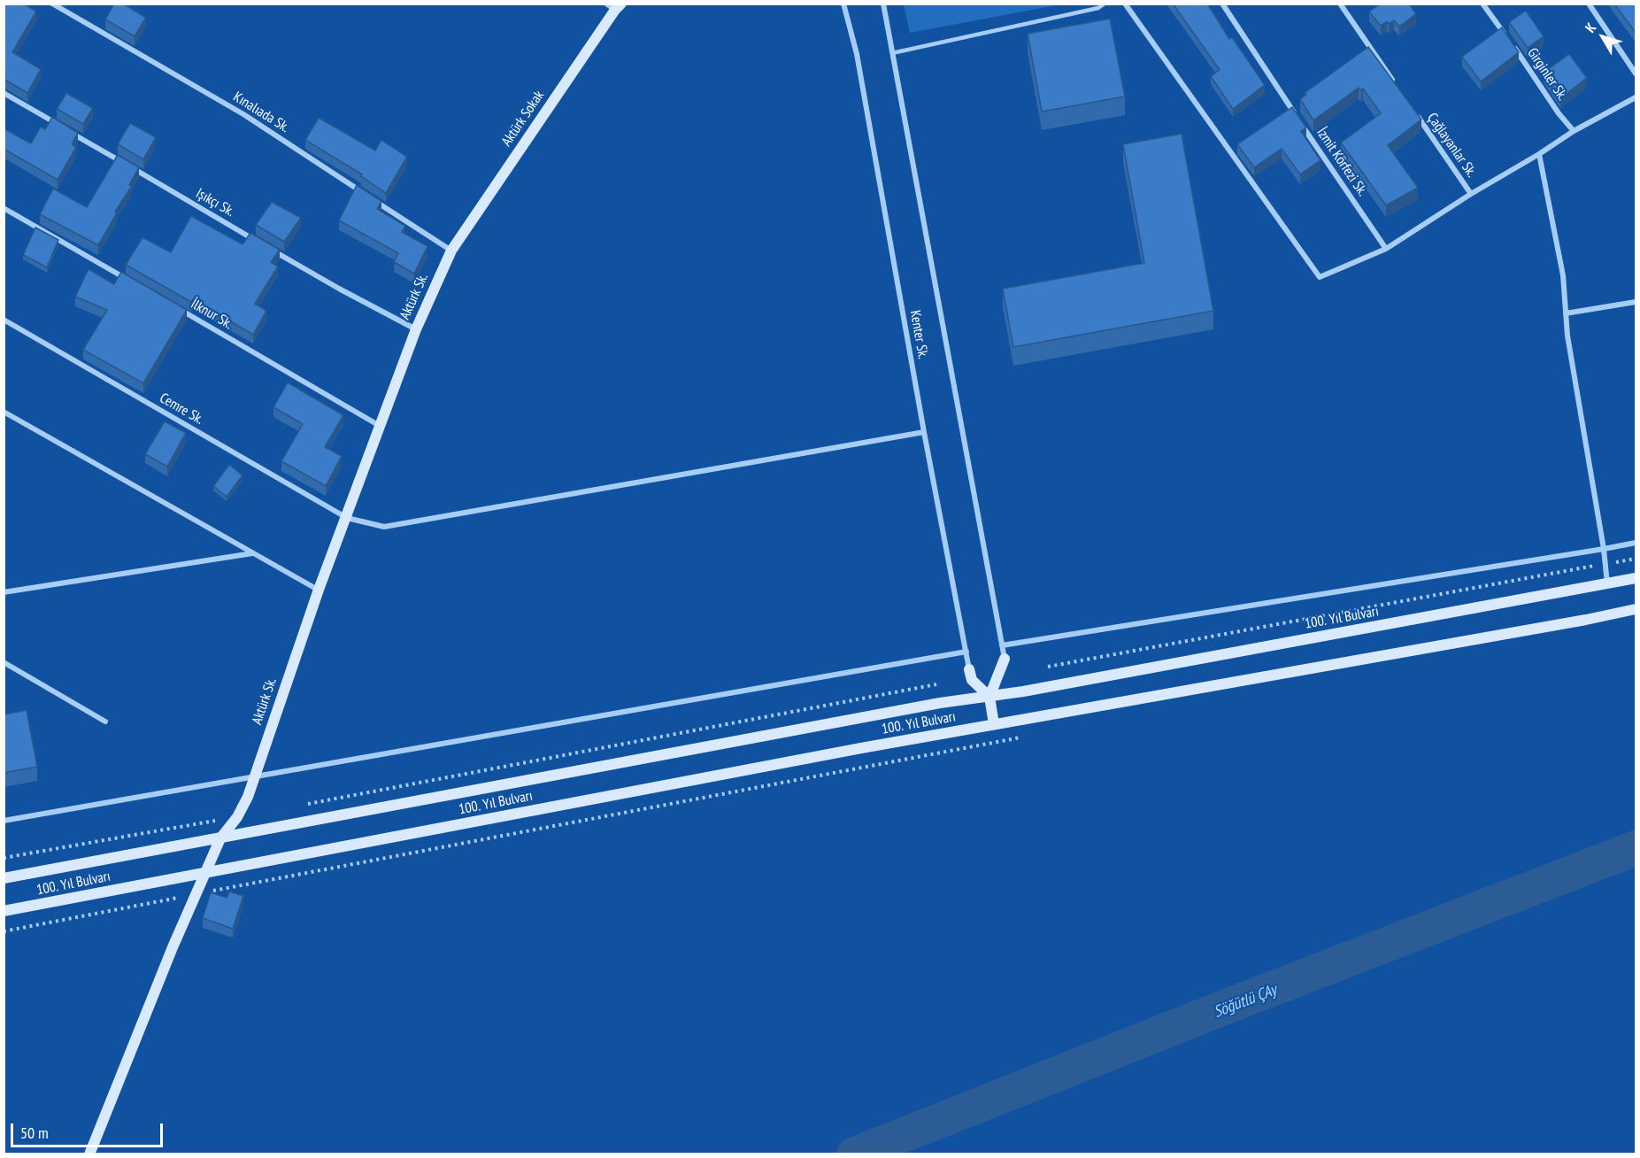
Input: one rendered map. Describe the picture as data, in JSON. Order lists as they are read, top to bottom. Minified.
{"streets":{"main road":["Aktürk Sokak","Aktürk Sk.","100. Yıl Bulvarı"],"street":["Girginler Sk.","Kınalıada Sk.","Çağlayanlar Sk.","İzmit Körfezi Sk.","Işıkçı Sk.","İlknur Sk.","Kenter Sk.","Cemre Sk."]},"crossings":[["Aktürk Sokak","Aktürk Sk."],["Aktürk Sk.","İlknur Sk."],["Aktürk Sk.","Cemre Sk."],["Aktürk Sk.","100. Yıl Bulvarı"],["Kenter Sk.","Cemre Sk."]],"water":["Söğütlü ÇAy"],"scale_bar":"50 m","north":"top left"}
